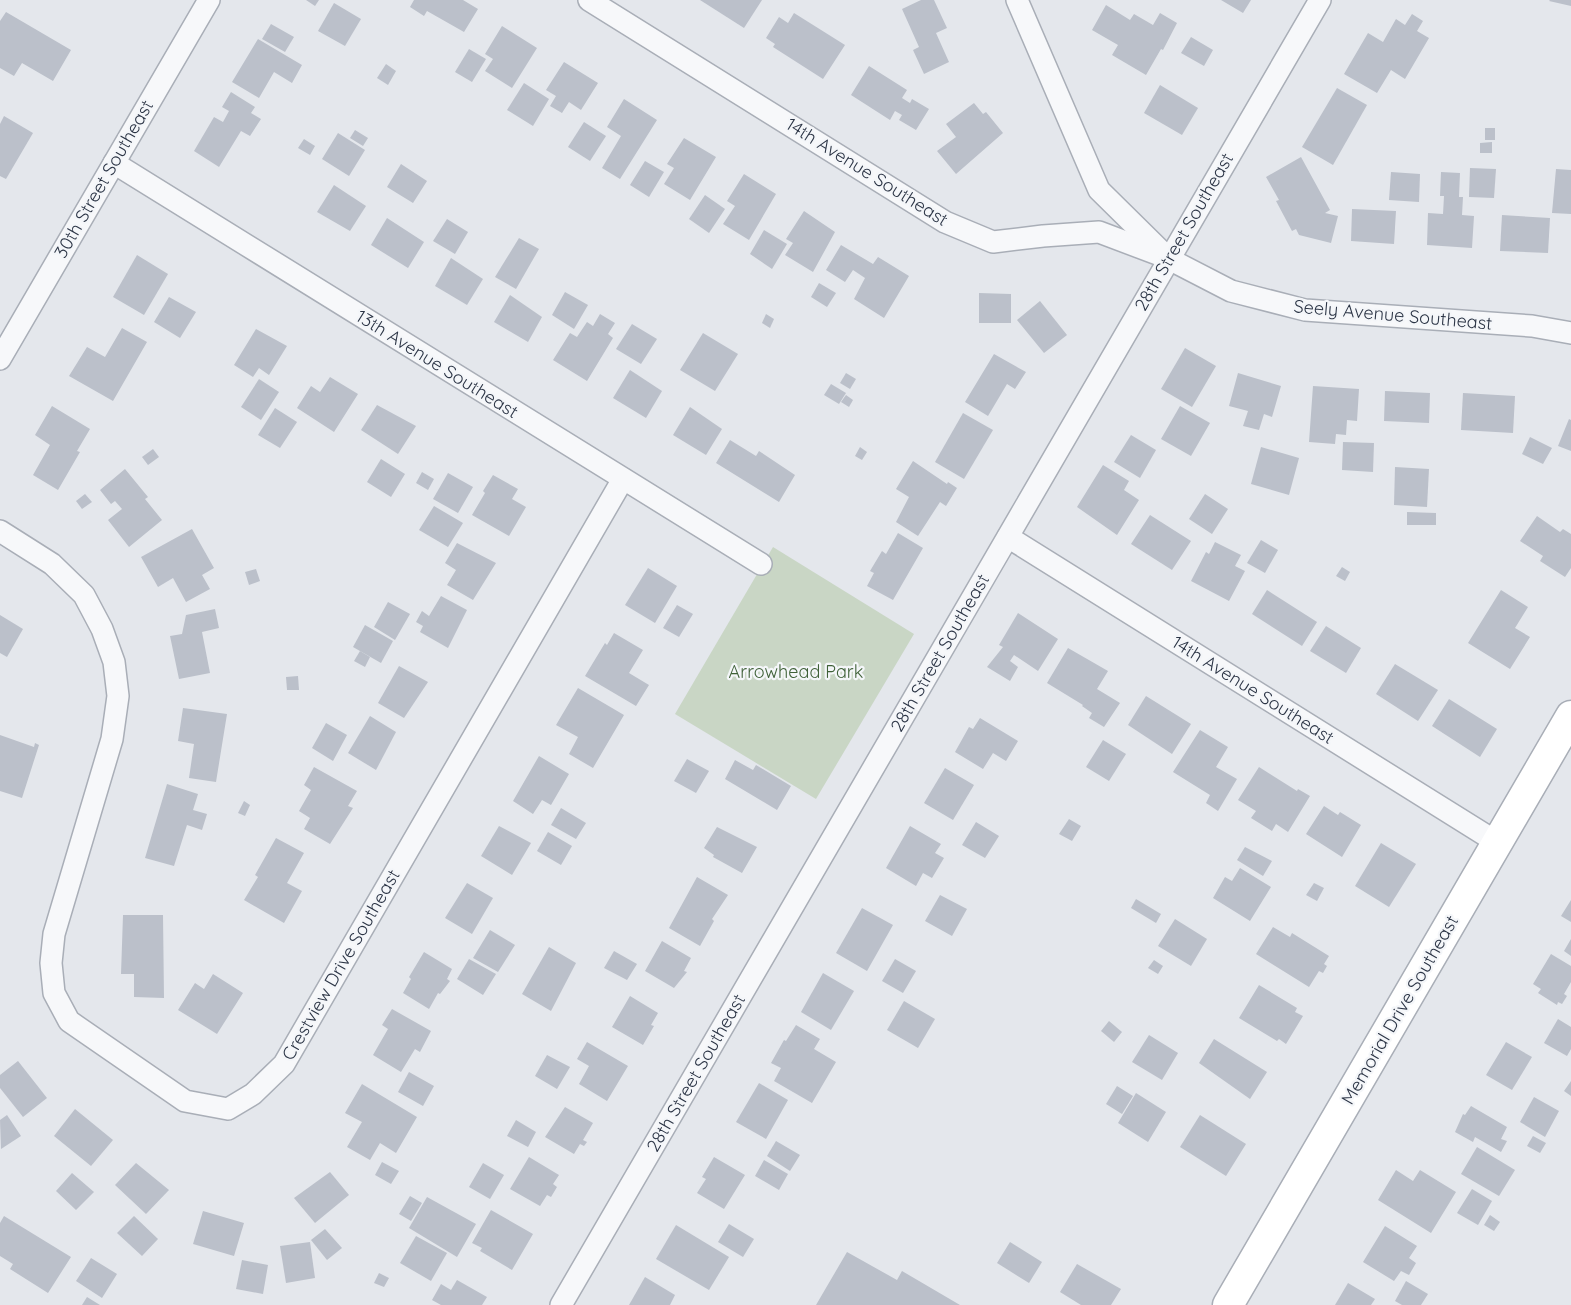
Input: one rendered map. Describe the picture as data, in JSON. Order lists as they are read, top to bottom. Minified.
{"streets":{"street":["14th Avenue Southeast","30th Street Southeast","28th Street Southeast","Seely Avenue Southeast","13th Avenue Southeast","Crestview Drive Southeast","Memorial Drive Southeast"]},"crossings":[["14th Avenue Southeast","28th Street Southeast"],["14th Avenue Southeast","Seely Avenue Southeast"],["14th Avenue Southeast","Memorial Drive Southeast"],["30th Street Southeast","13th Avenue Southeast"],["28th Street Southeast","Seely Avenue Southeast"],["13th Avenue Southeast","Crestview Drive Southeast"]],"parks":["Arrowhead Park"]}
